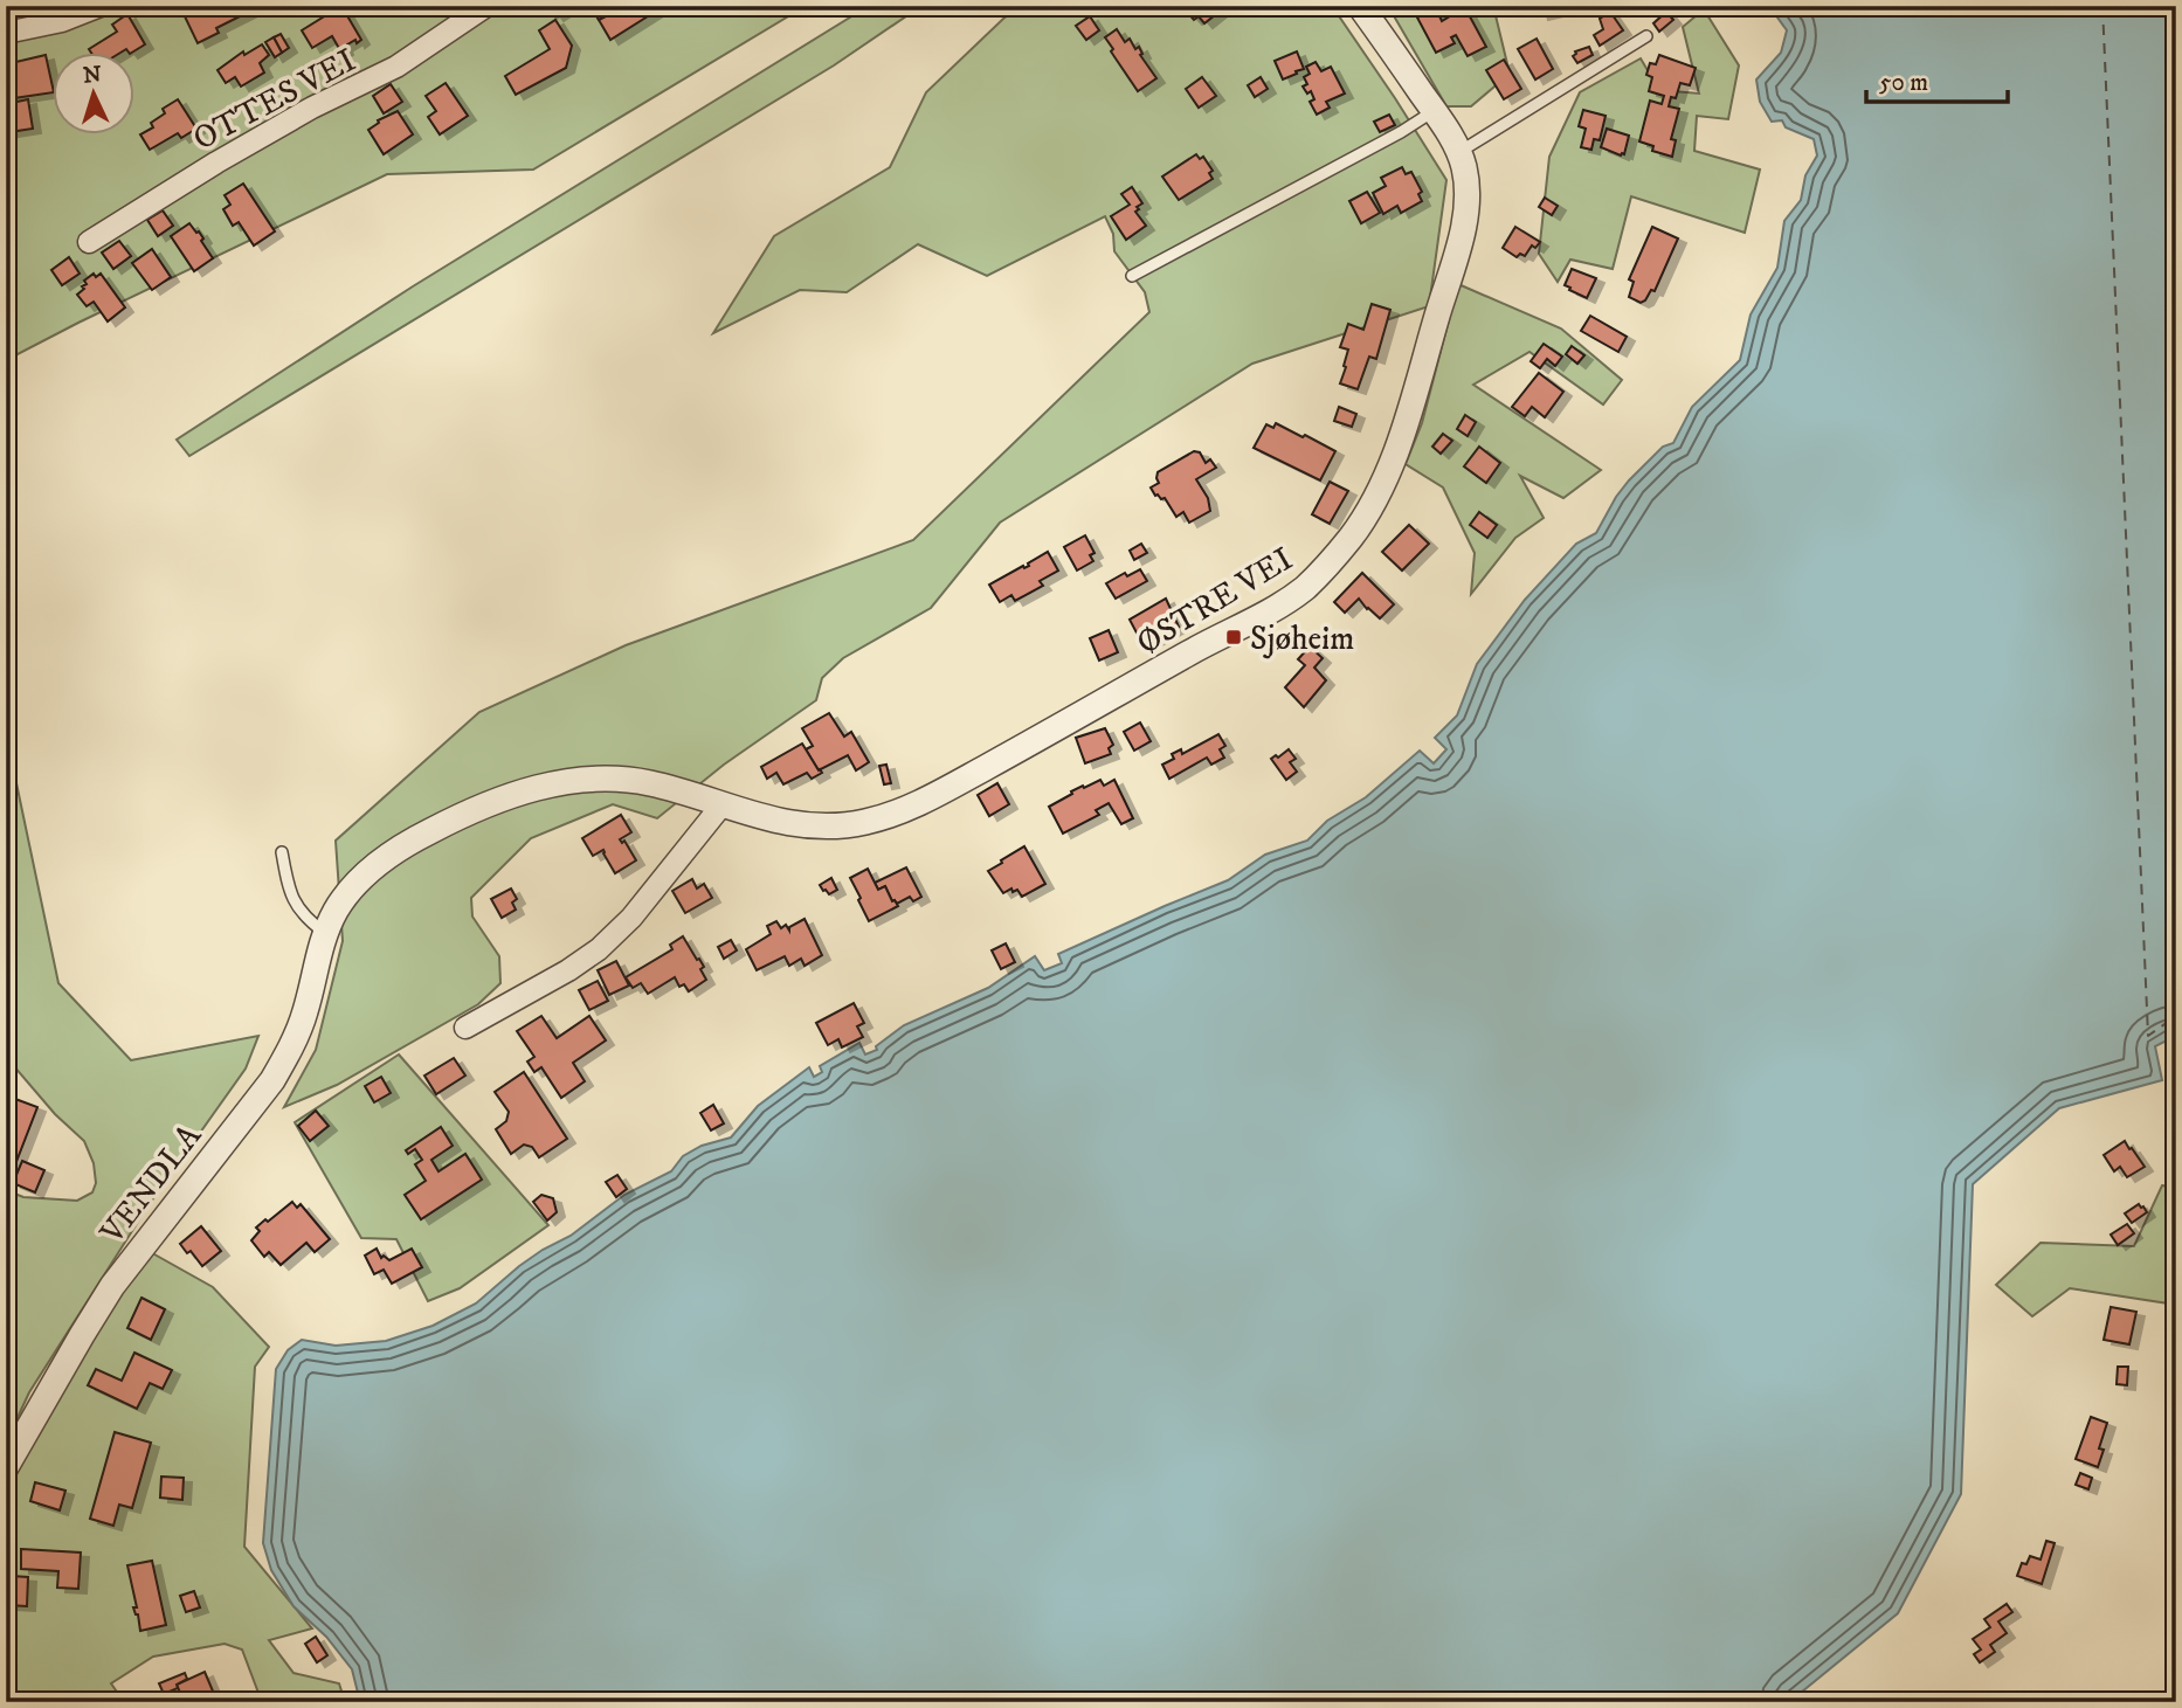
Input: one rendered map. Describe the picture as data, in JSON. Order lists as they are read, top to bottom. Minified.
{"streets":{"street":["OTTES VEI","ØSTRE VEI","VENDLA"]},"crossings":[["ØSTRE VEI","VENDLA"]],"places":{"transit":["Sjøheim"]},"scale_bar":"50 m","north":"top"}
